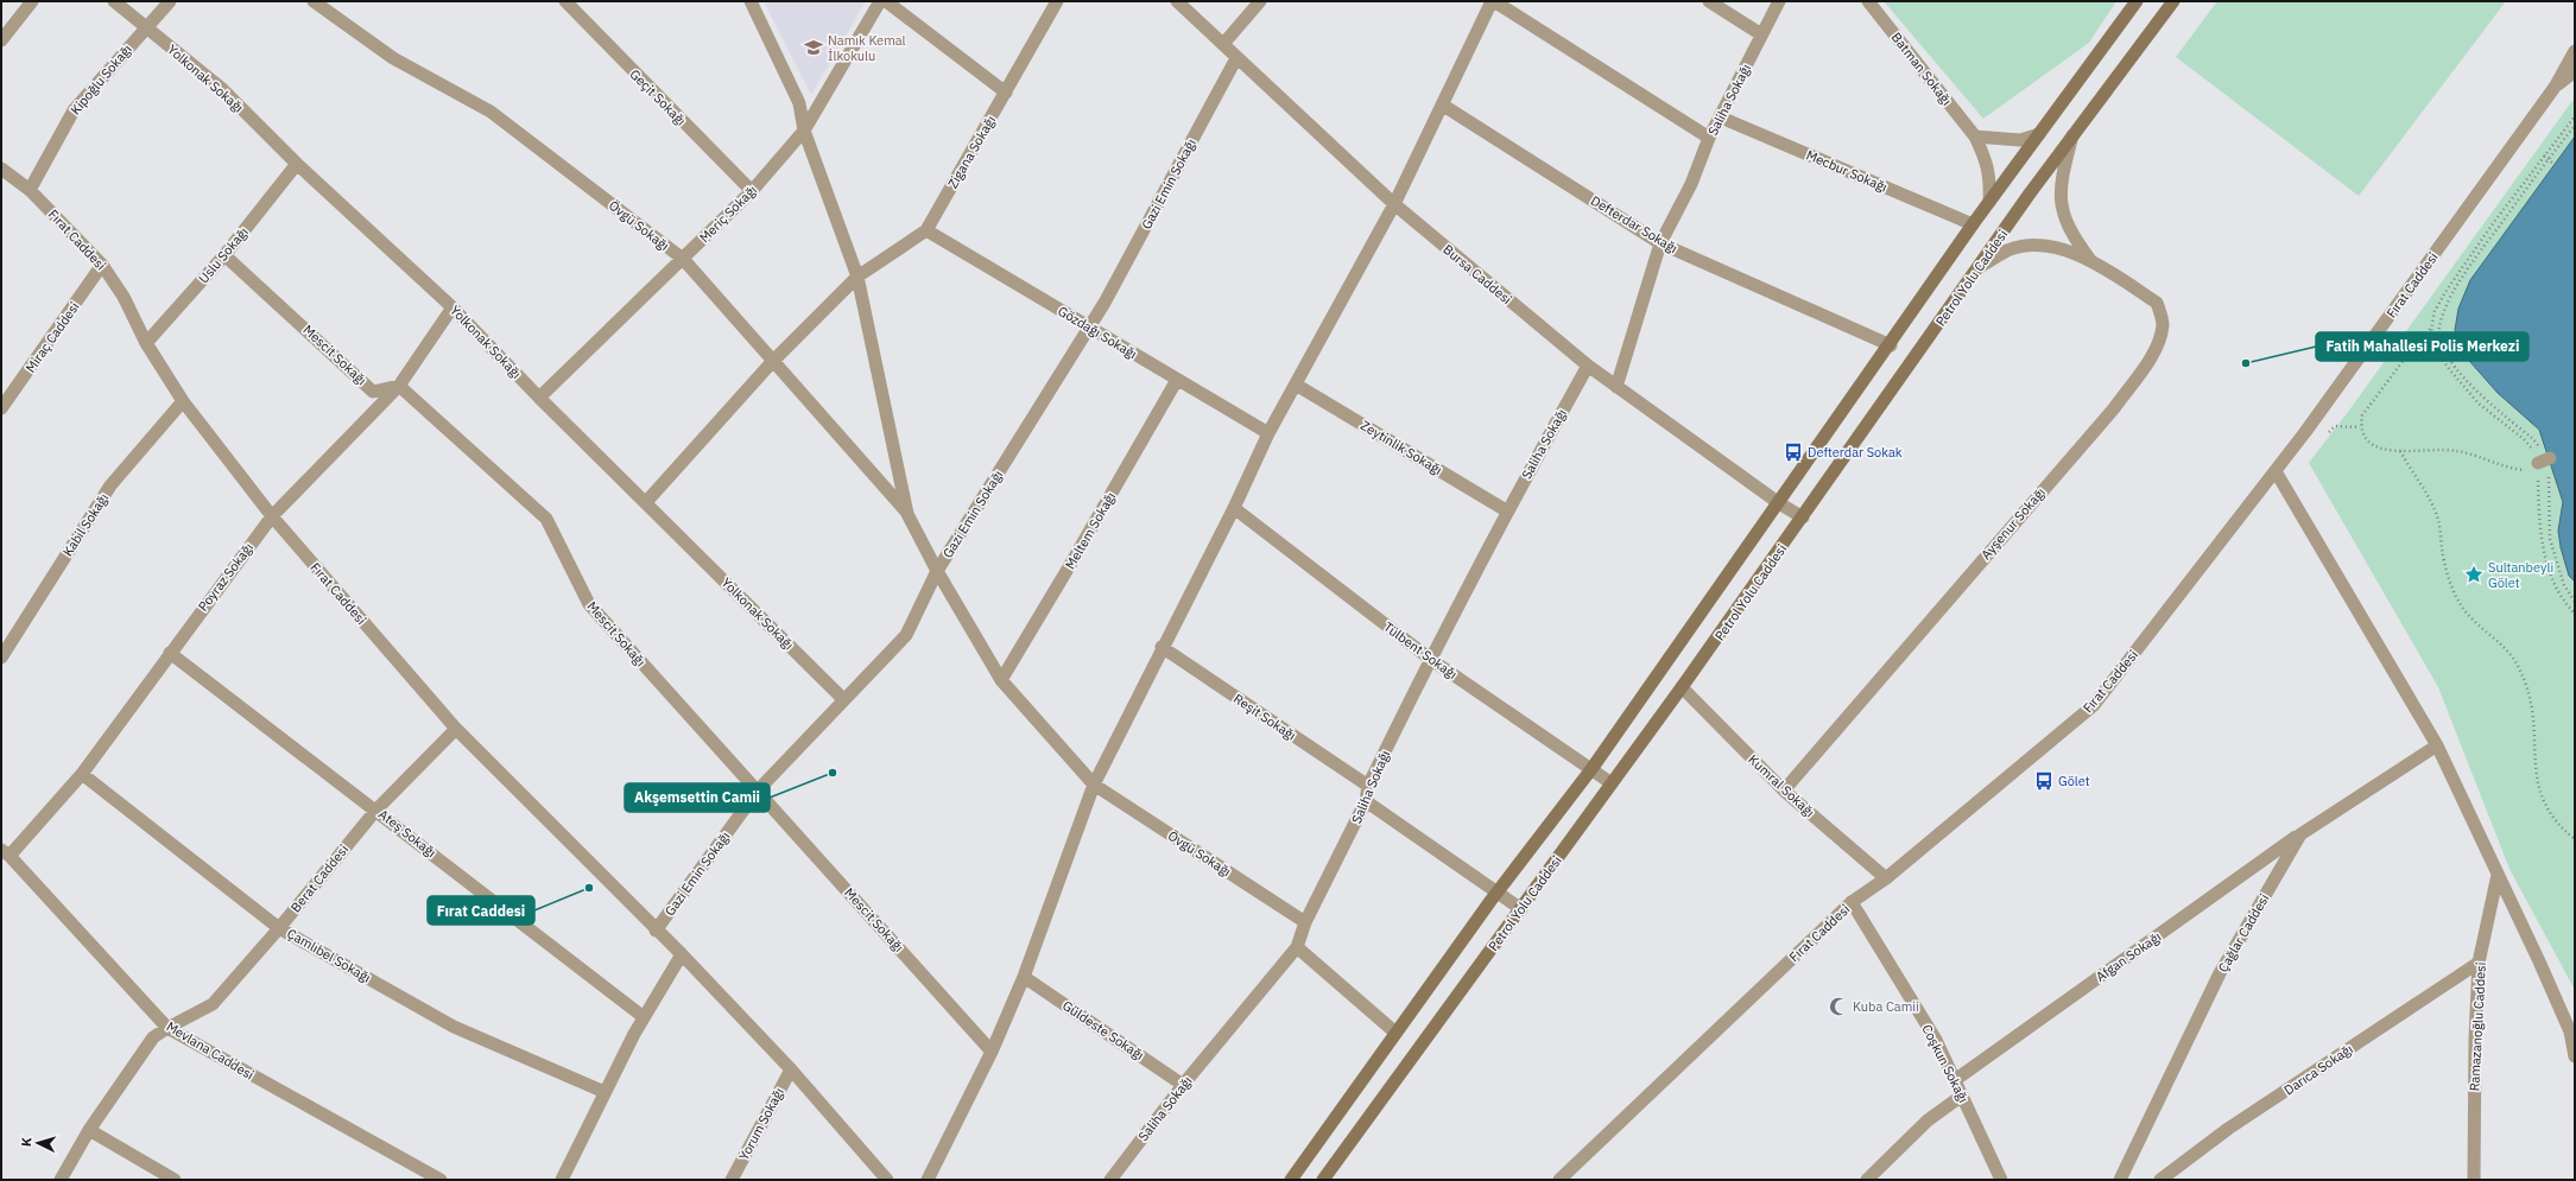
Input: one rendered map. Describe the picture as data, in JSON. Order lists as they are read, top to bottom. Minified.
{"streets":{"main road":["Petrol Yolu Caddesi"],"street":["Batman Sokağı","Yolkonak Sokağı","Kipoğlu Sokağı","Geçit Sokağı","Saliha Sokağı","Zigana Sokağı","Mecbur Sokağı","Gazi Emin Sokağı","Meriç Sokağı","Defterdar Sokağı","Övgü Sokağı","Fırat Caddesi","Uslu Sokağı","Bursa Caddesi","Gözdağı Sokağı","Miraç Caddesi","Mescit Sokağı","Zeytinlik Sokağı","Ayşenur Sokağı","Kabil Sokağı","Meltem Sokağı","Poyraz Sokağı","Tülbent Sokağı","Reşit Sokağı","Kumral Sokağı","Ateş Sokağı","Berat Caddesi","Çağlar Caddesi","Çamlıbel Sokağı","Afgan Sokağı","Ramazanoğlu Caddesi","Güldeste Sokağı","Mevlana Caddesi","Coşkun Sokağı","Darıca Sokağı","Yorum Sokağı"]},"crossings":[["Yolkonak Sokağı","Kipoğlu Sokağı"],["Yolkonak Sokağı","Zigana Sokağı"],["Yolkonak Sokağı","Gazi Emin Sokağı"],["Yolkonak Sokağı","Meriç Sokağı"],["Yolkonak Sokağı","Uslu Sokağı"],["Yolkonak Sokağı","Poyraz Sokağı"],["Kipoğlu Sokağı","Fırat Caddesi"],["Geçit Sokağı","Meriç Sokağı"],["Saliha Sokağı","Mecbur Sokağı"],["Saliha Sokağı","Defterdar Sokağı"],["Saliha Sokağı","Övgü Sokağı"],["Saliha Sokağı","Bursa Caddesi"],["Saliha Sokağı","Zeytinlik Sokağı"],["Saliha Sokağı","Tülbent Sokağı"],["Saliha Sokağı","Reşit Sokağı"],["Saliha Sokağı","Güldeste Sokağı"],["Zigana Sokağı","Övgü Sokağı"],["Zigana Sokağı","Gözdağı Sokağı"],["Gazi Emin Sokağı","Övgü Sokağı"],["Gazi Emin Sokağı","Fırat Caddesi"],["Gazi Emin Sokağı","Bursa Caddesi"],["Gazi Emin Sokağı","Gözdağı Sokağı"],["Gazi Emin Sokağı","Mescit Sokağı"],["Meriç Sokağı","Övgü Sokağı"],["Övgü Sokağı","Meltem Sokağı"],["Fırat Caddesi","Uslu Sokağı"],["Fırat Caddesi","Miraç Caddesi"],["Fırat Caddesi","Kabil Sokağı"],["Fırat Caddesi","Poyraz Sokağı"],["Fırat Caddesi","Kumral Sokağı"],["Fırat Caddesi","Berat Caddesi"],["Fırat Caddesi","Coşkun Sokağı"],["Fırat Caddesi","Yorum Sokağı"],["Uslu Sokağı","Mescit Sokağı"],["Bursa Caddesi","Petrol Yolu Caddesi"],["Petrol Yolu Caddesi","Tülbent Sokağı"],["Petrol Yolu Caddesi","Kumral Sokağı"],["Gözdağı Sokağı","Meltem Sokağı"],["Mescit Sokağı","Poyraz Sokağı"],["Ayşenur Sokağı","Kumral Sokağı"],["Poyraz Sokağı","Ateş Sokağı"],["Poyraz Sokağı","Çamlıbel Sokağı"],["Poyraz Sokağı","Mevlana Caddesi"],["Ateş Sokağı","Berat Caddesi"],["Berat Caddesi","Çamlıbel Sokağı"],["Berat Caddesi","Mevlana Caddesi"],["Çağlar Caddesi","Afgan Sokağı"],["Afgan Sokağı","Coşkun Sokağı"],["Ramazanoğlu Caddesi","Darıca Sokağı"]],"places":{"school or university":["Namık Kemal İlkokulu"],"other":["Fatih Mahallesi Polis Merkezi","Akşemsettin Camii","Fırat Caddesi"],"bus stop":["Defterdar Sokak","Gölet"],"place":["Sultanbeyli Gölet"],"mosque":["Kuba Camii"]},"north":"left"}
